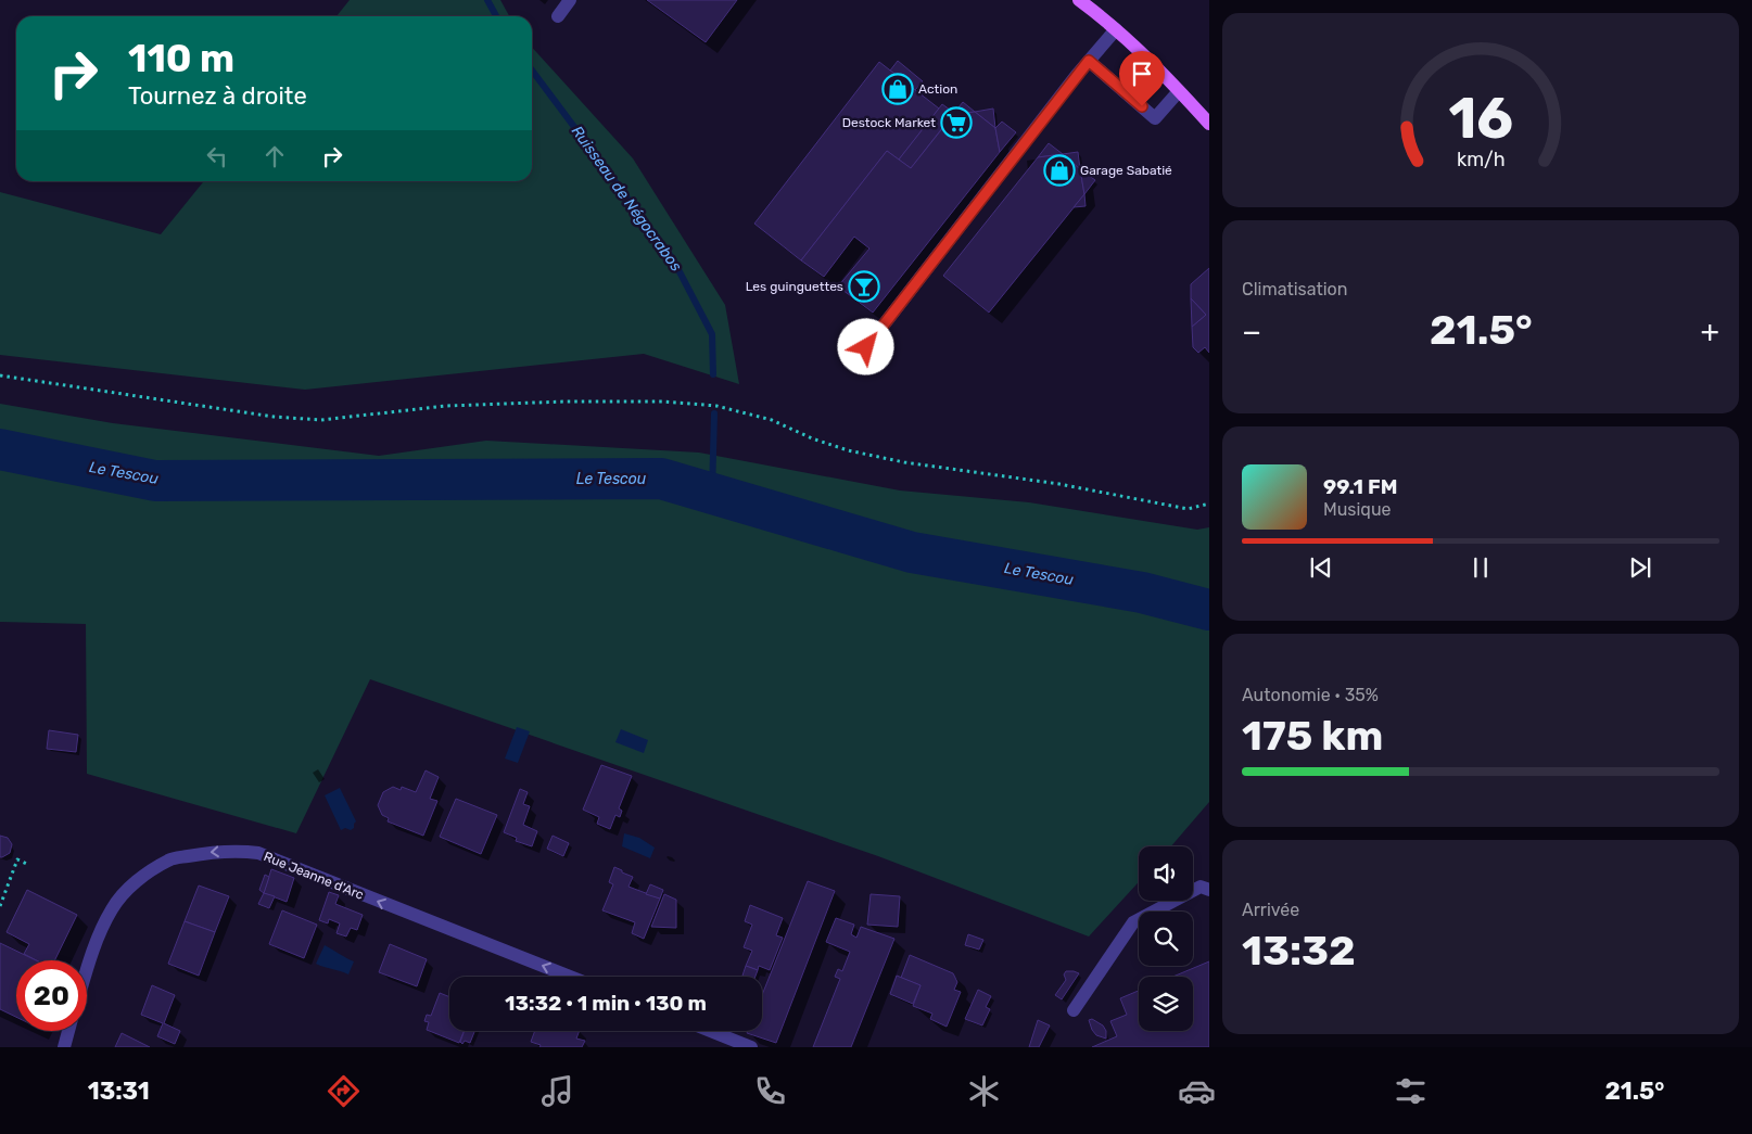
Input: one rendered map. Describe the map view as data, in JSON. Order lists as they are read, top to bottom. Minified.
{"streets":{"street":["Rue Jeanne d'Arc"]},"one_way":["Rue Jeanne d'Arc"],"water":["Ruisseau de Négocrabos","Le Tescou"],"places":{"shop":["Action","Garage Sabatié"],"supermarket":["Destock Market"],"bar":["Les guinguettes"]},"page":{"turn":["110 m","Tournez à droite"],"tile":["Climatisation",["Autonomie · 35%","175 km"],["Arrivée","13:32"]],"heat":["−","21.5°","+"],"song":["99.1 FM","Musique"],"limit":"20","trip":"13:32 · 1 min · 130 m","tabs":["13:31","21.5°"],"gauge":["16","km/h"]}}
